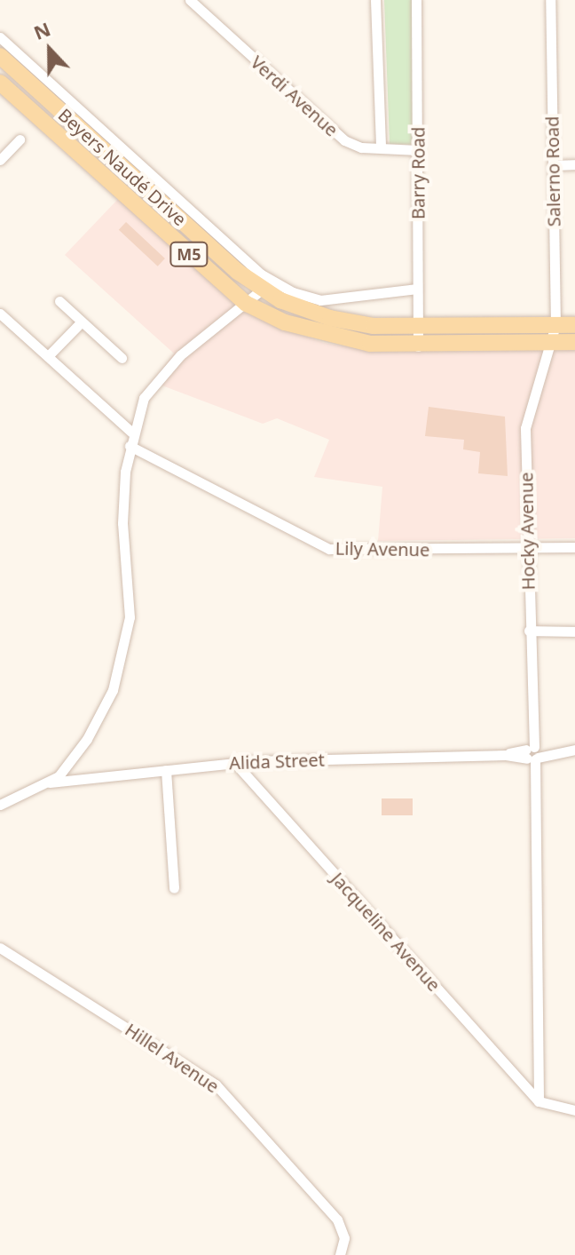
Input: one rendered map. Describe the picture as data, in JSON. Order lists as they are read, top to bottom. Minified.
{"streets":{"main road":["Beyers Naudé Drive","M5"],"street":["Verdi Avenue","Salerno Road","Barry Road","Hocky Avenue","Lily Avenue","Alida Street","Jacqueline Avenue","Hillel Avenue"]},"crossings":[["Verdi Avenue","Barry Road"],["Beyers Naudé Drive","Salerno Road"],["Beyers Naudé Drive","Barry Road"],["Beyers Naudé Drive","Hocky Avenue"],["Salerno Road","Hocky Avenue"],["Hocky Avenue","Lily Avenue"],["Hocky Avenue","Alida Street"],["Hocky Avenue","Jacqueline Avenue"],["Alida Street","Jacqueline Avenue"]],"north":"top"}
